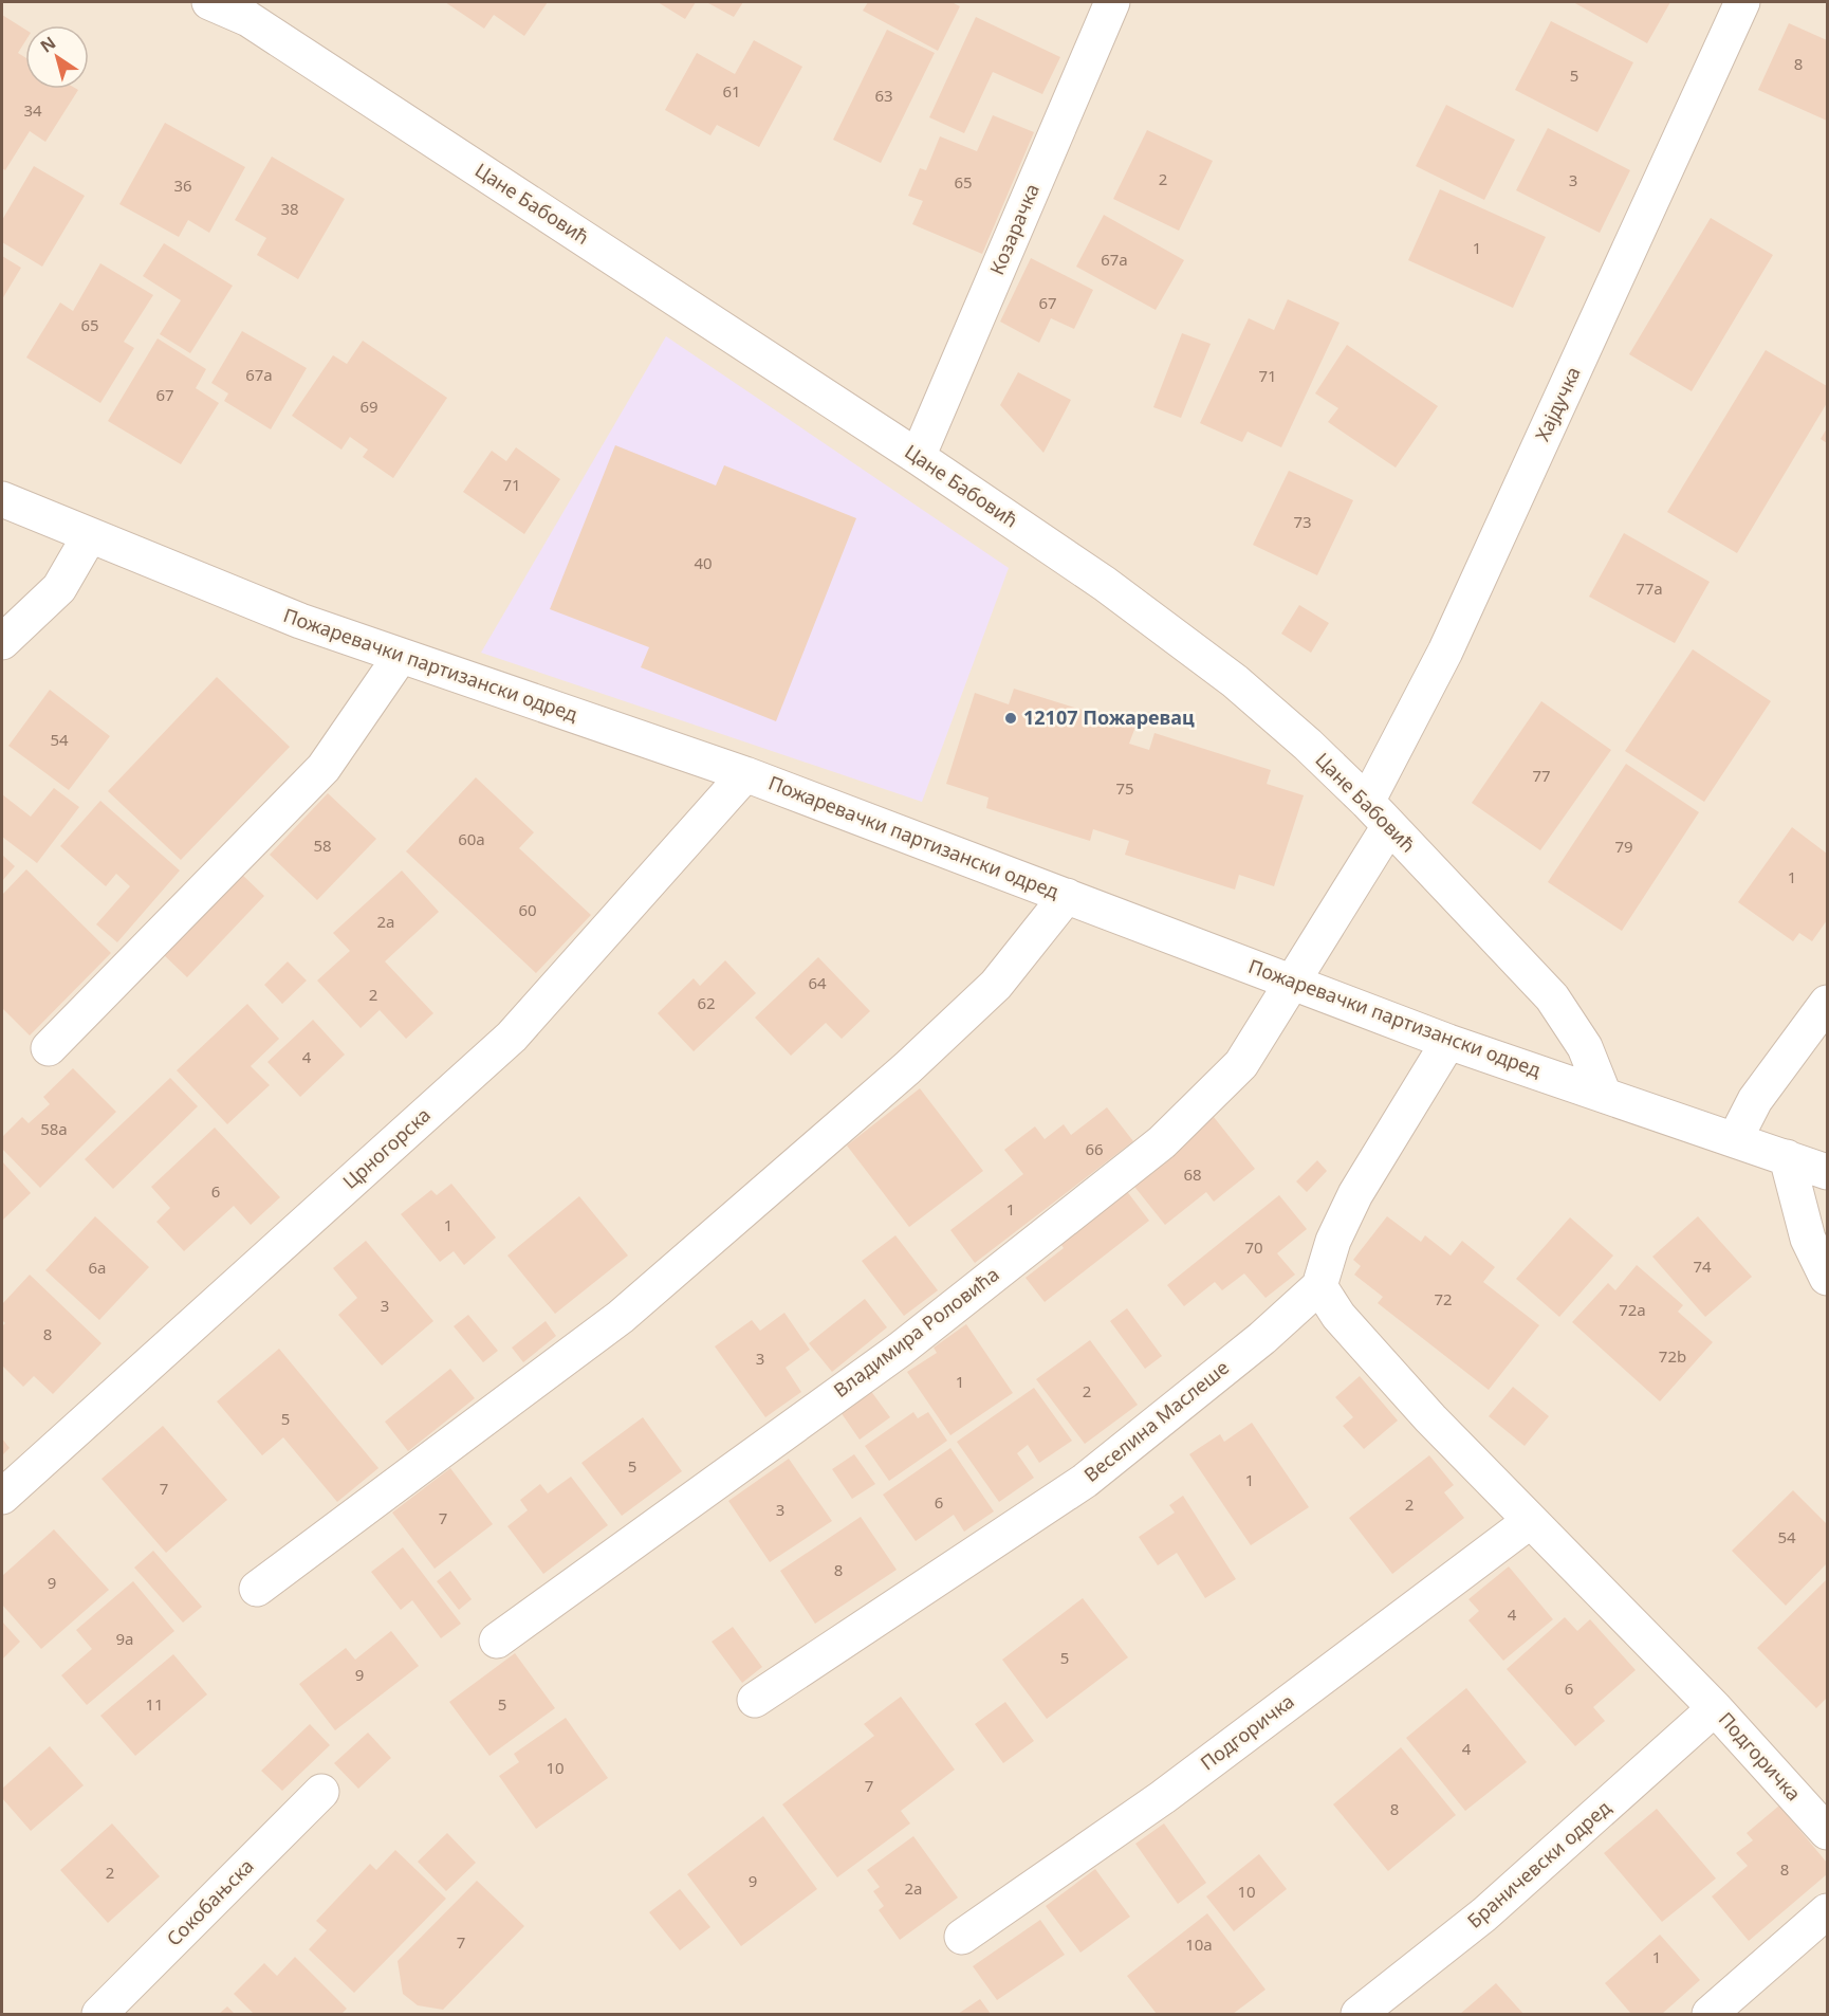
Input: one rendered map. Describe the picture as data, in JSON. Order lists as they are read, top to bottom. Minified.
{"streets":{"street":["Цане Бабовић","Козарачка","Хајдучка","Пожаревачки партизански одред","Црногорска","Владимира Роловића","Веселина Маслеше","Подгоричка","Браничевски одред","Сокобањска"]},"crossings":[["Цане Бабовић","Козарачка"],["Цане Бабовић","Хајдучка"],["Цане Бабовић","Пожаревачки партизански одред"],["Хајдучка","Пожаревачки партизански одред"],["Хајдучка","Владимира Роловића"],["Пожаревачки партизански одред","Црногорска"],["Пожаревачки партизански одред","Владимира Роловића"],["Веселина Маслеше","Подгоричка"],["Подгоричка","Браничевски одред"]],"places":["12107 Пожаревац"],"house_numbers":["8","5","61","63","34","2","3","65","36","38","1","67a","67","65","67a","71","67","69","71","73","40","77a","54","77","75","60a","58","79","1","60","2a","64","2","62","4","58a","66","68","6","1","1","70","74","6a","72","3","72a","8","72b","3","1","2","5","5","1","7","6","2","3","7","54","8","9","4","9a","5","9","6","11","5","4","10","7","8","8","2","9","2a","10","7","10a","1"],"north":"top left"}
